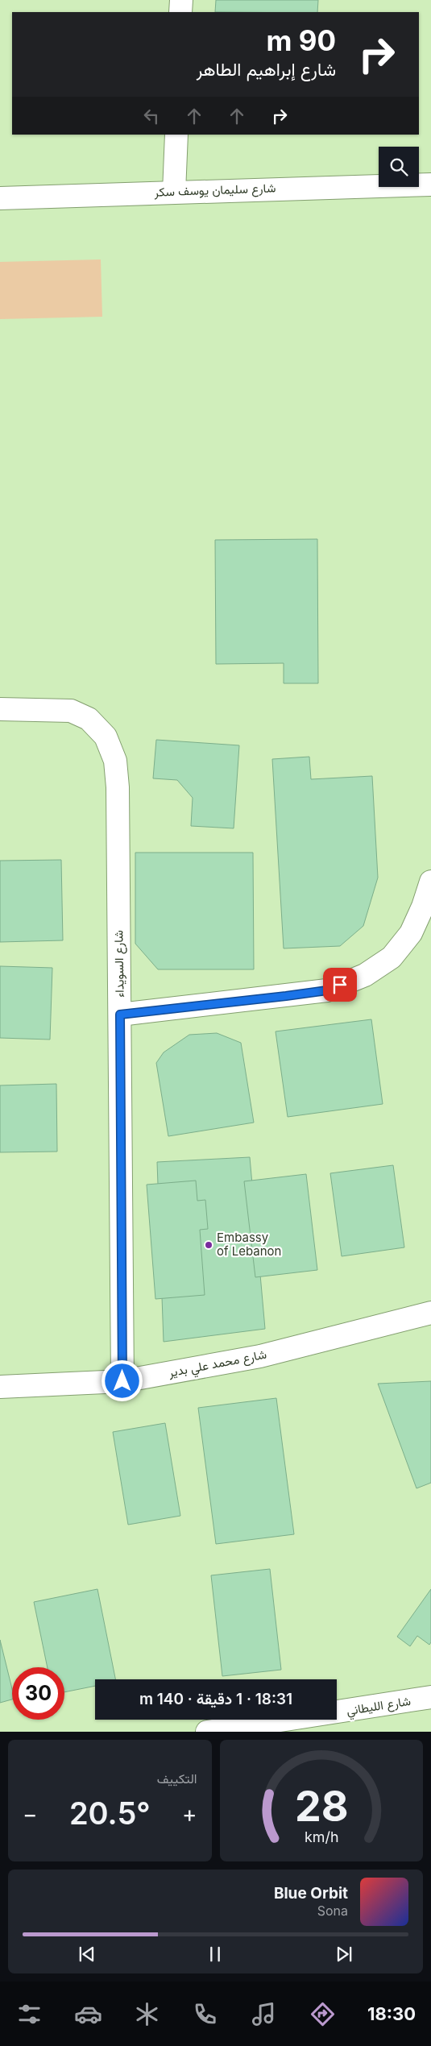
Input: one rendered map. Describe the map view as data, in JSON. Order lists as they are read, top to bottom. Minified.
{"streets":{"street":["شارع سليمان يوسف سكر","شارع السويداء","شارع محمد علي بدير","شارع الليطاني"]},"crossings":[["شارع السويداء","شارع محمد علي بدير"]],"places":["Embassy of Lebanon"],"page":{"turn":["90 m","شارع إبراهيم الطاهر"],"limit":"30","trip":"18:31 · 1 دقيقة · 140 m","tile":"التكييف","heat":["−","20.5°","+"],"song":["Blue Orbit","Sona"],"tabs":"18:30","gauge":["28","km/h"]}}
